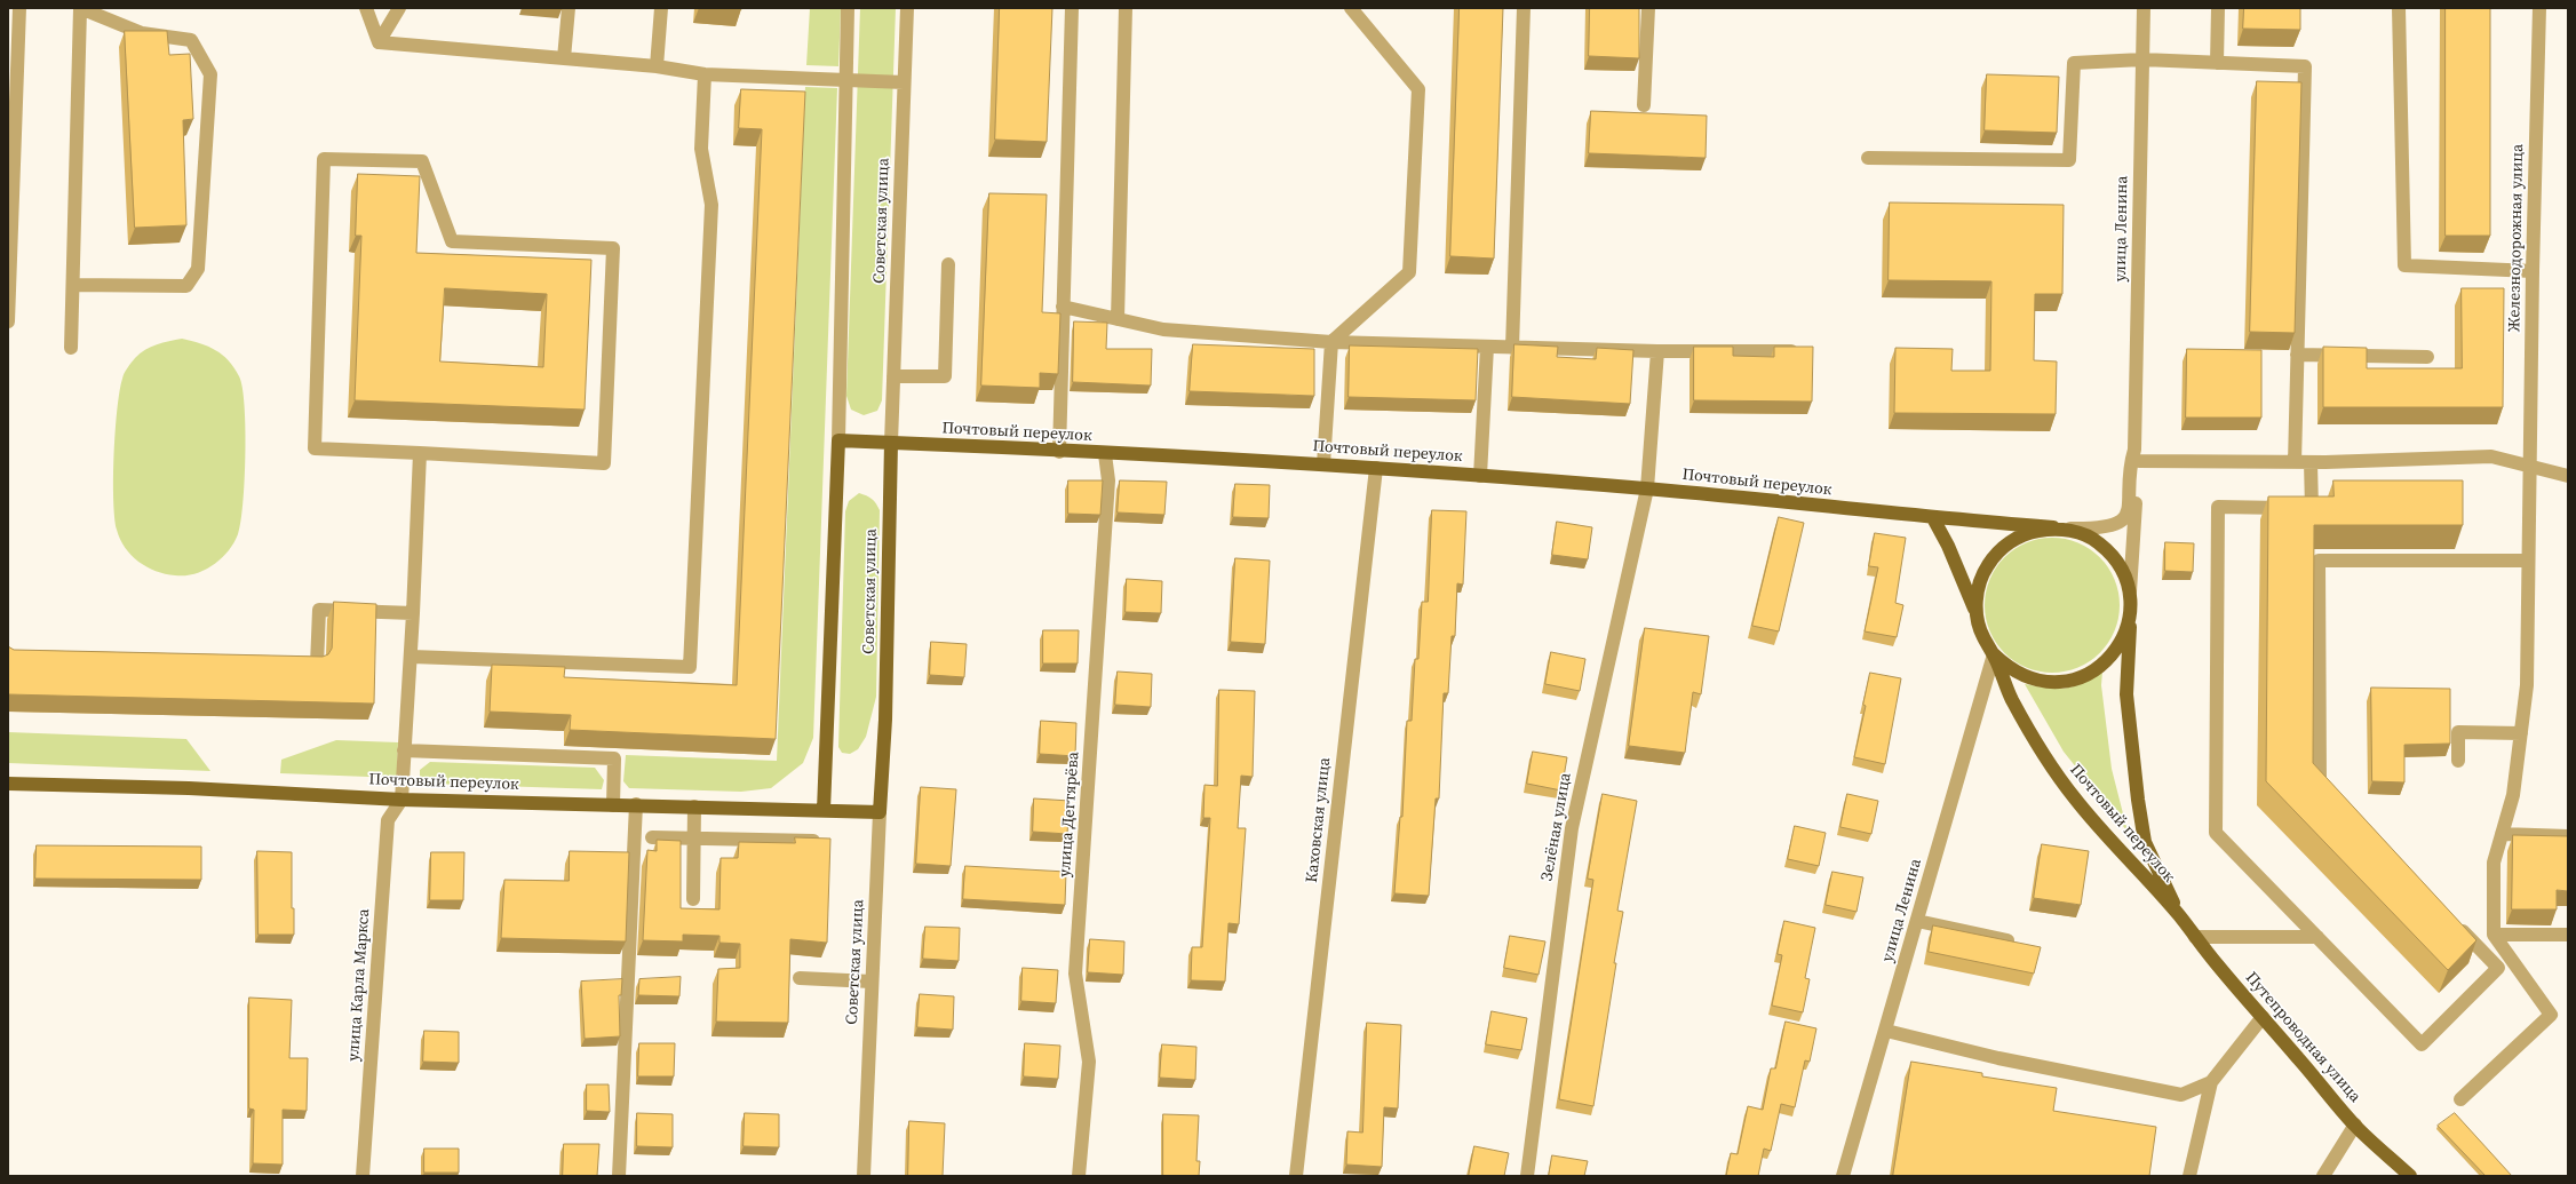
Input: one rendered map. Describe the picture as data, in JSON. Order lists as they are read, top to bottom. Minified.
{"streets":{"main road":["Советская улица","Почтовый переулок","Путепроводная улица"],"street":["улица Ленина","Железнодорожная улица","улица Дегтярёва","Каховская улица","Зелёная улица","улица Карла Маркса"]},"crossings":[["Советская улица","Почтовый переулок"],["улица Ленина","Почтовый переулок"],["Почтовый переулок","улица Дегтярёва"],["Почтовый переулок","Каховская улица"],["Почтовый переулок","Зелёная улица"],["Почтовый переулок","улица Карла Маркса"],["Почтовый переулок","Путепроводная улица"]]}
